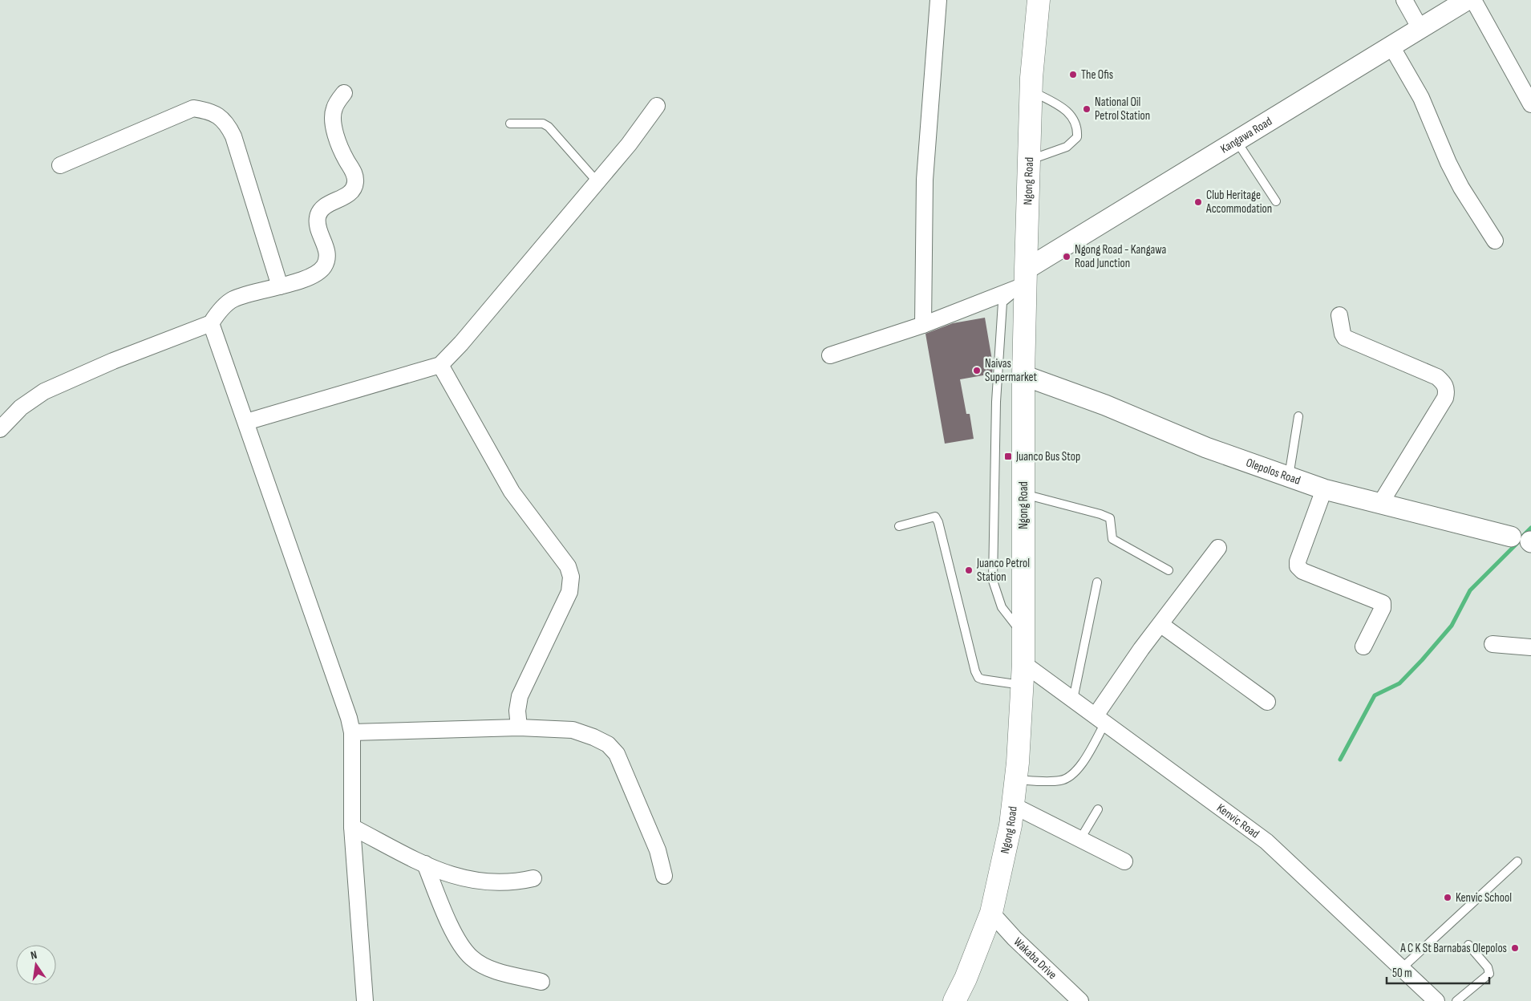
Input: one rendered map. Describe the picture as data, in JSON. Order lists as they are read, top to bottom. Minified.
{"streets":{"main road":["Ngong Road"],"street":["Kangawa Road","Olepolos Road","Kenvic Road","Wakaba Drive"]},"crossings":[["Kangawa Road","Ngong Road"],["Ngong Road","Olepolos Road"],["Ngong Road","Kenvic Road"],["Ngong Road","Wakaba Drive"]],"places":{"other":["The Ofis","National Oil Petrol Station","Club Heritage Accommodation","Ngong Road - Kangawa Road Junction","Naivas Supermarket","Juanco Petrol Station","Kenvic School","A C K St Barnabas Olepolos"],"transit":["Juanco Bus Stop"]},"scale_bar":"50 m","north":"top"}
